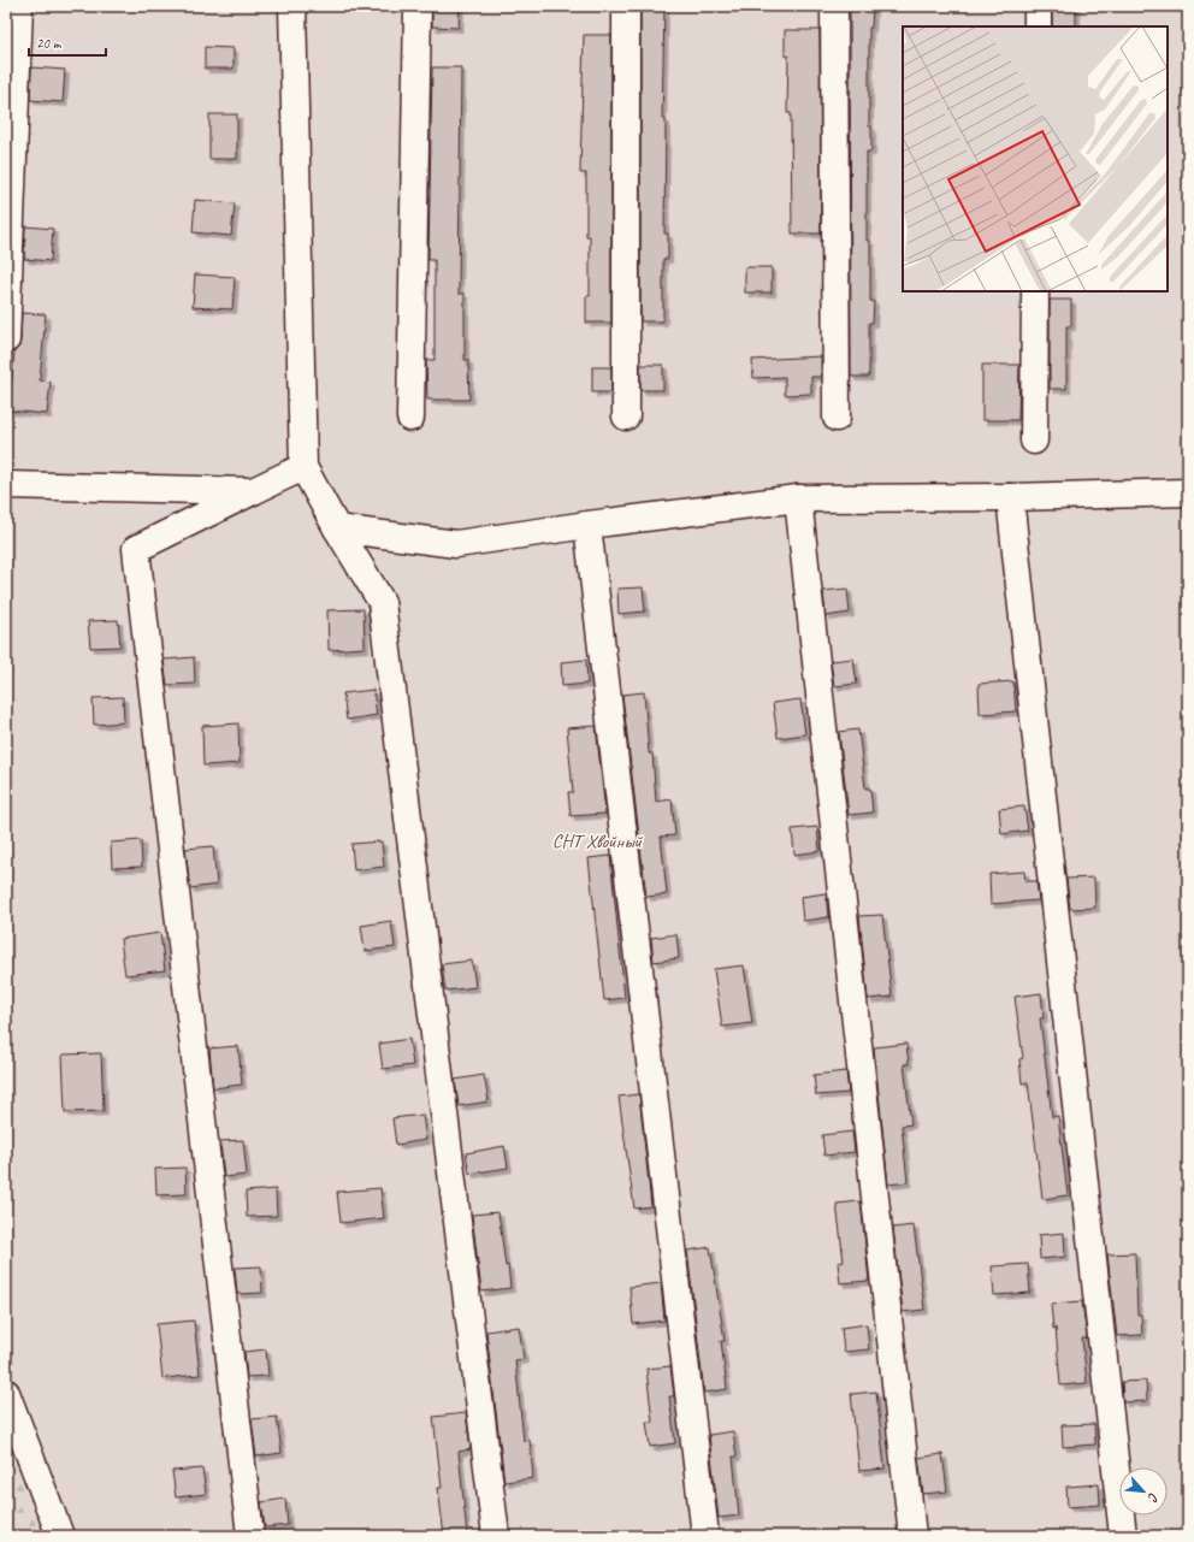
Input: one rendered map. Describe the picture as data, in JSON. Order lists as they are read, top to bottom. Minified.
{"parks":["СНТ Хвойный"],"scale_bar":"20 m","north":"bottom right"}
